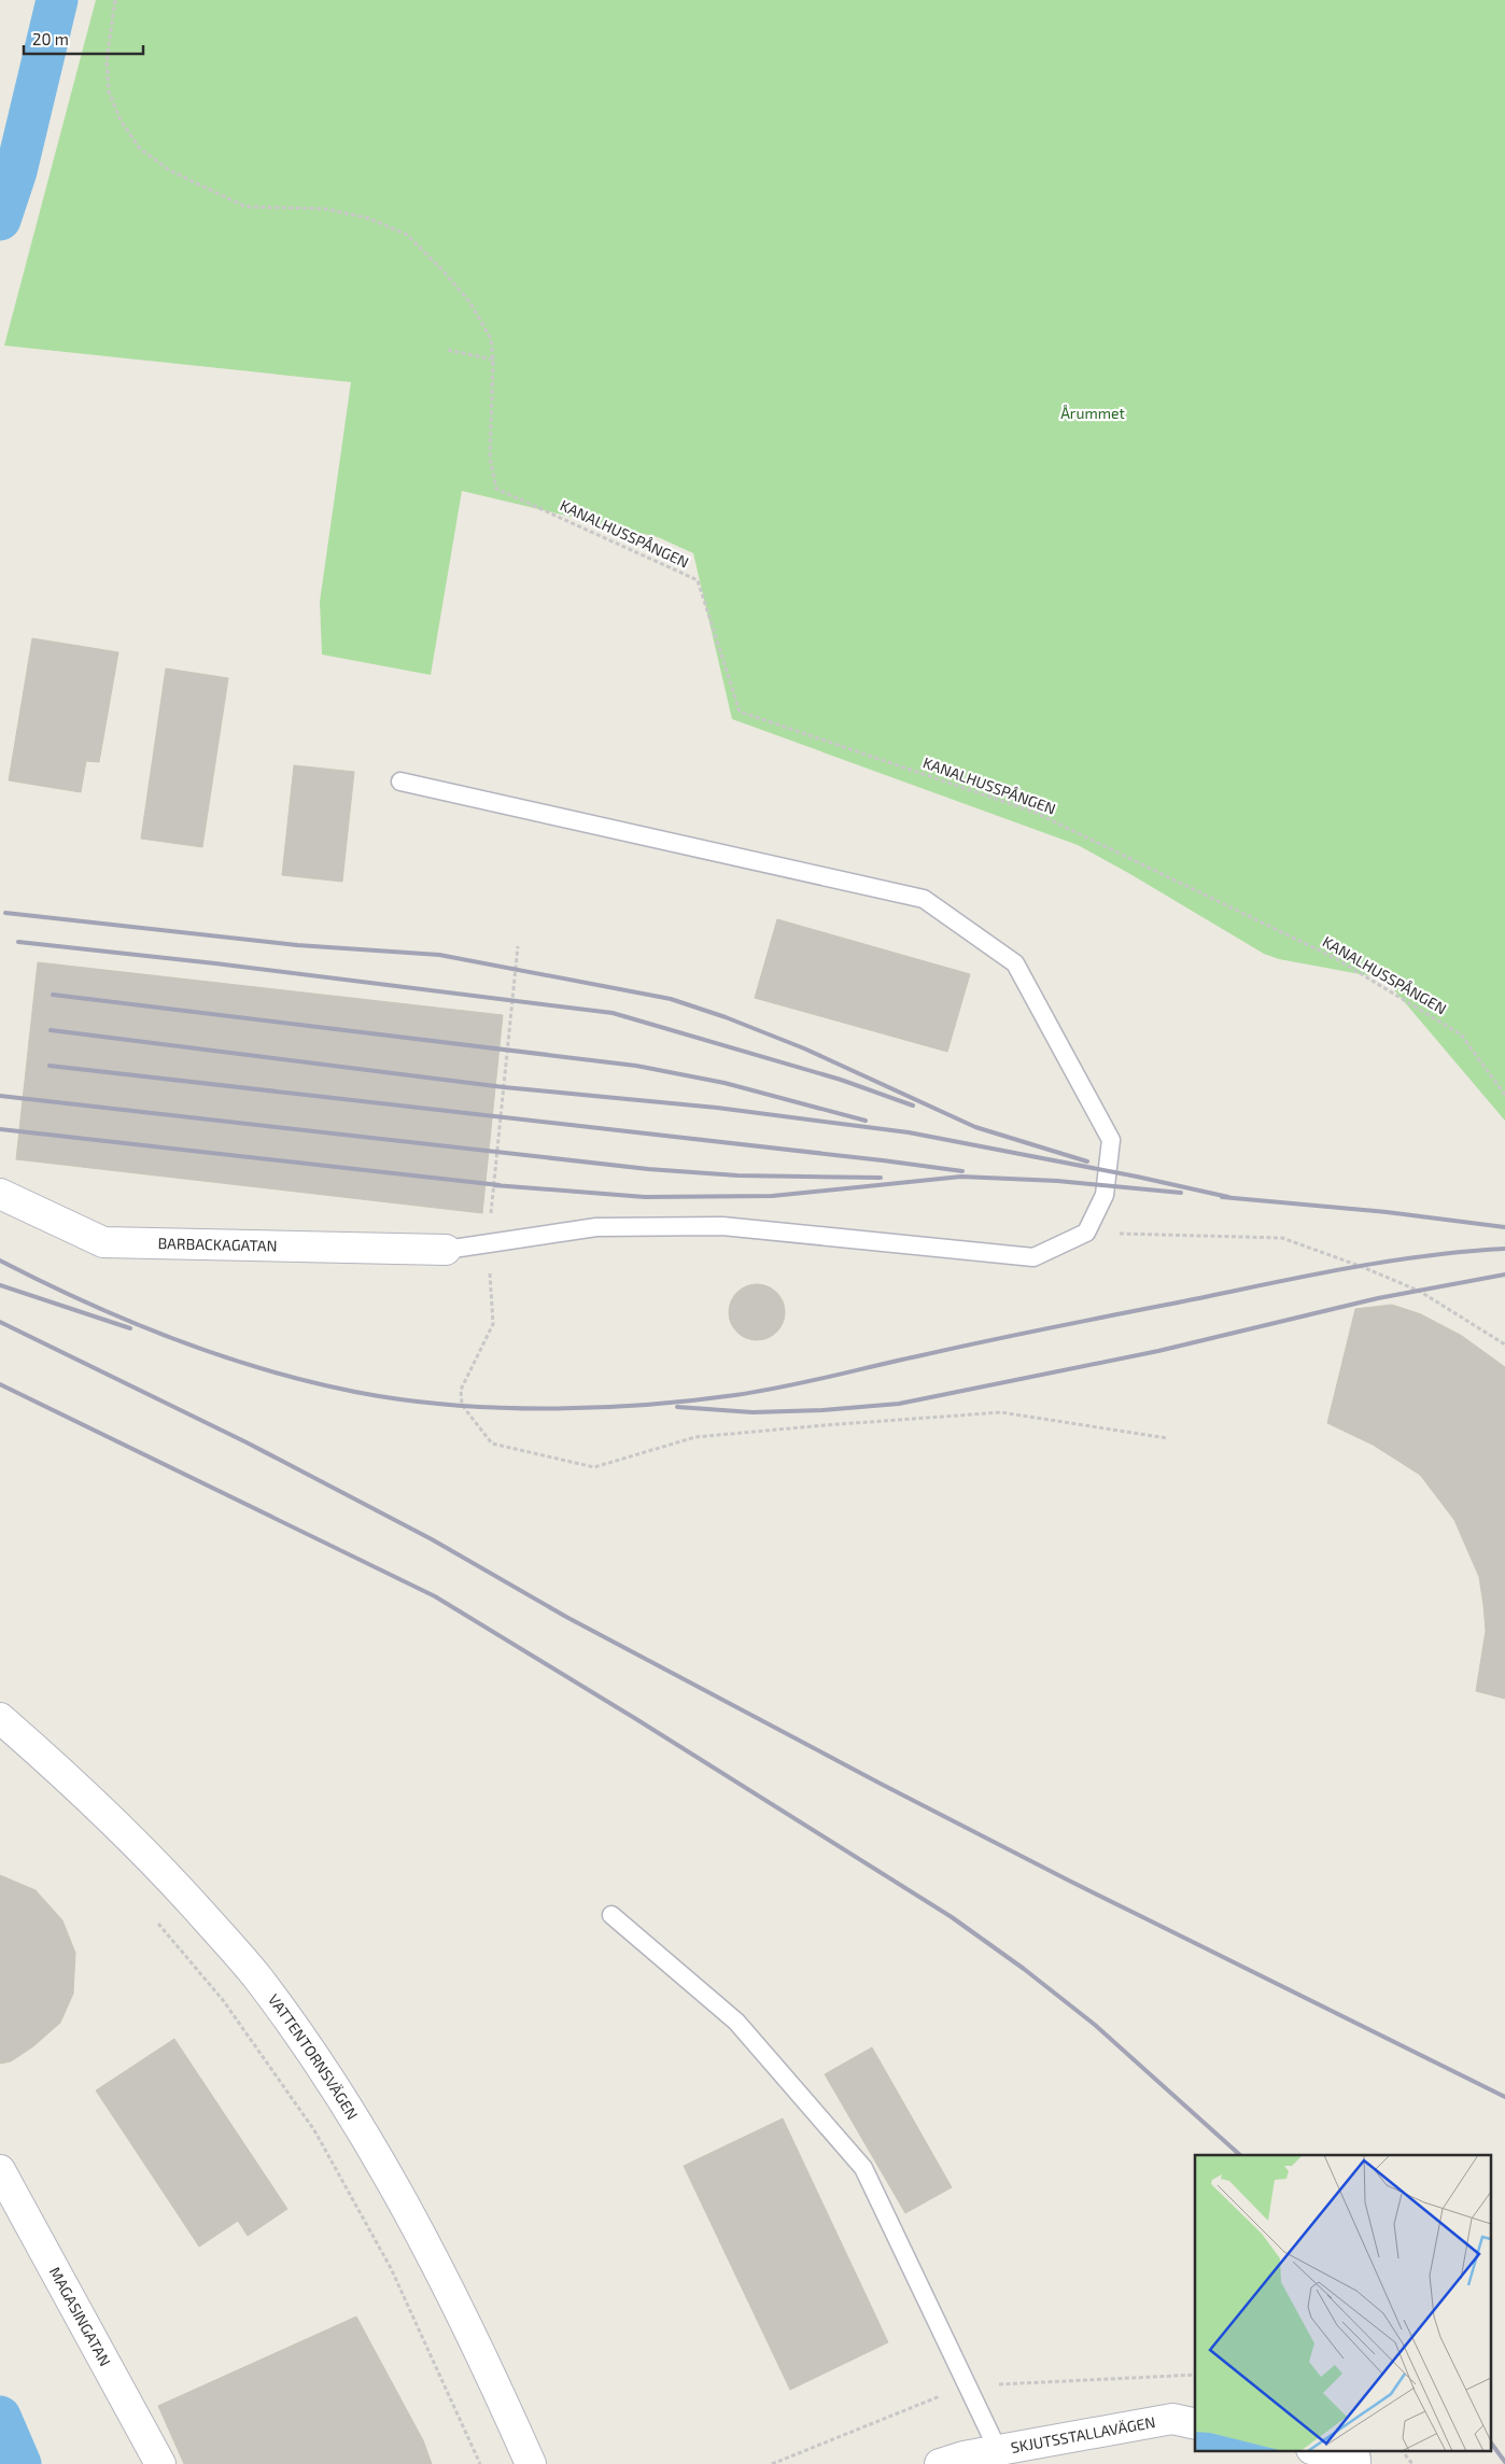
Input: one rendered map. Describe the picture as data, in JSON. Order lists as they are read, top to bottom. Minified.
{"streets":{"street":["BARBACKAGATAN","VATTENTORNSVÄGEN","MAGASINGATAN","SKJUTSSTALLAVÄGEN"],"path":["KANALHUSSPÅNGEN"]},"parks":["Årummet"],"scale_bar":"20 m"}
